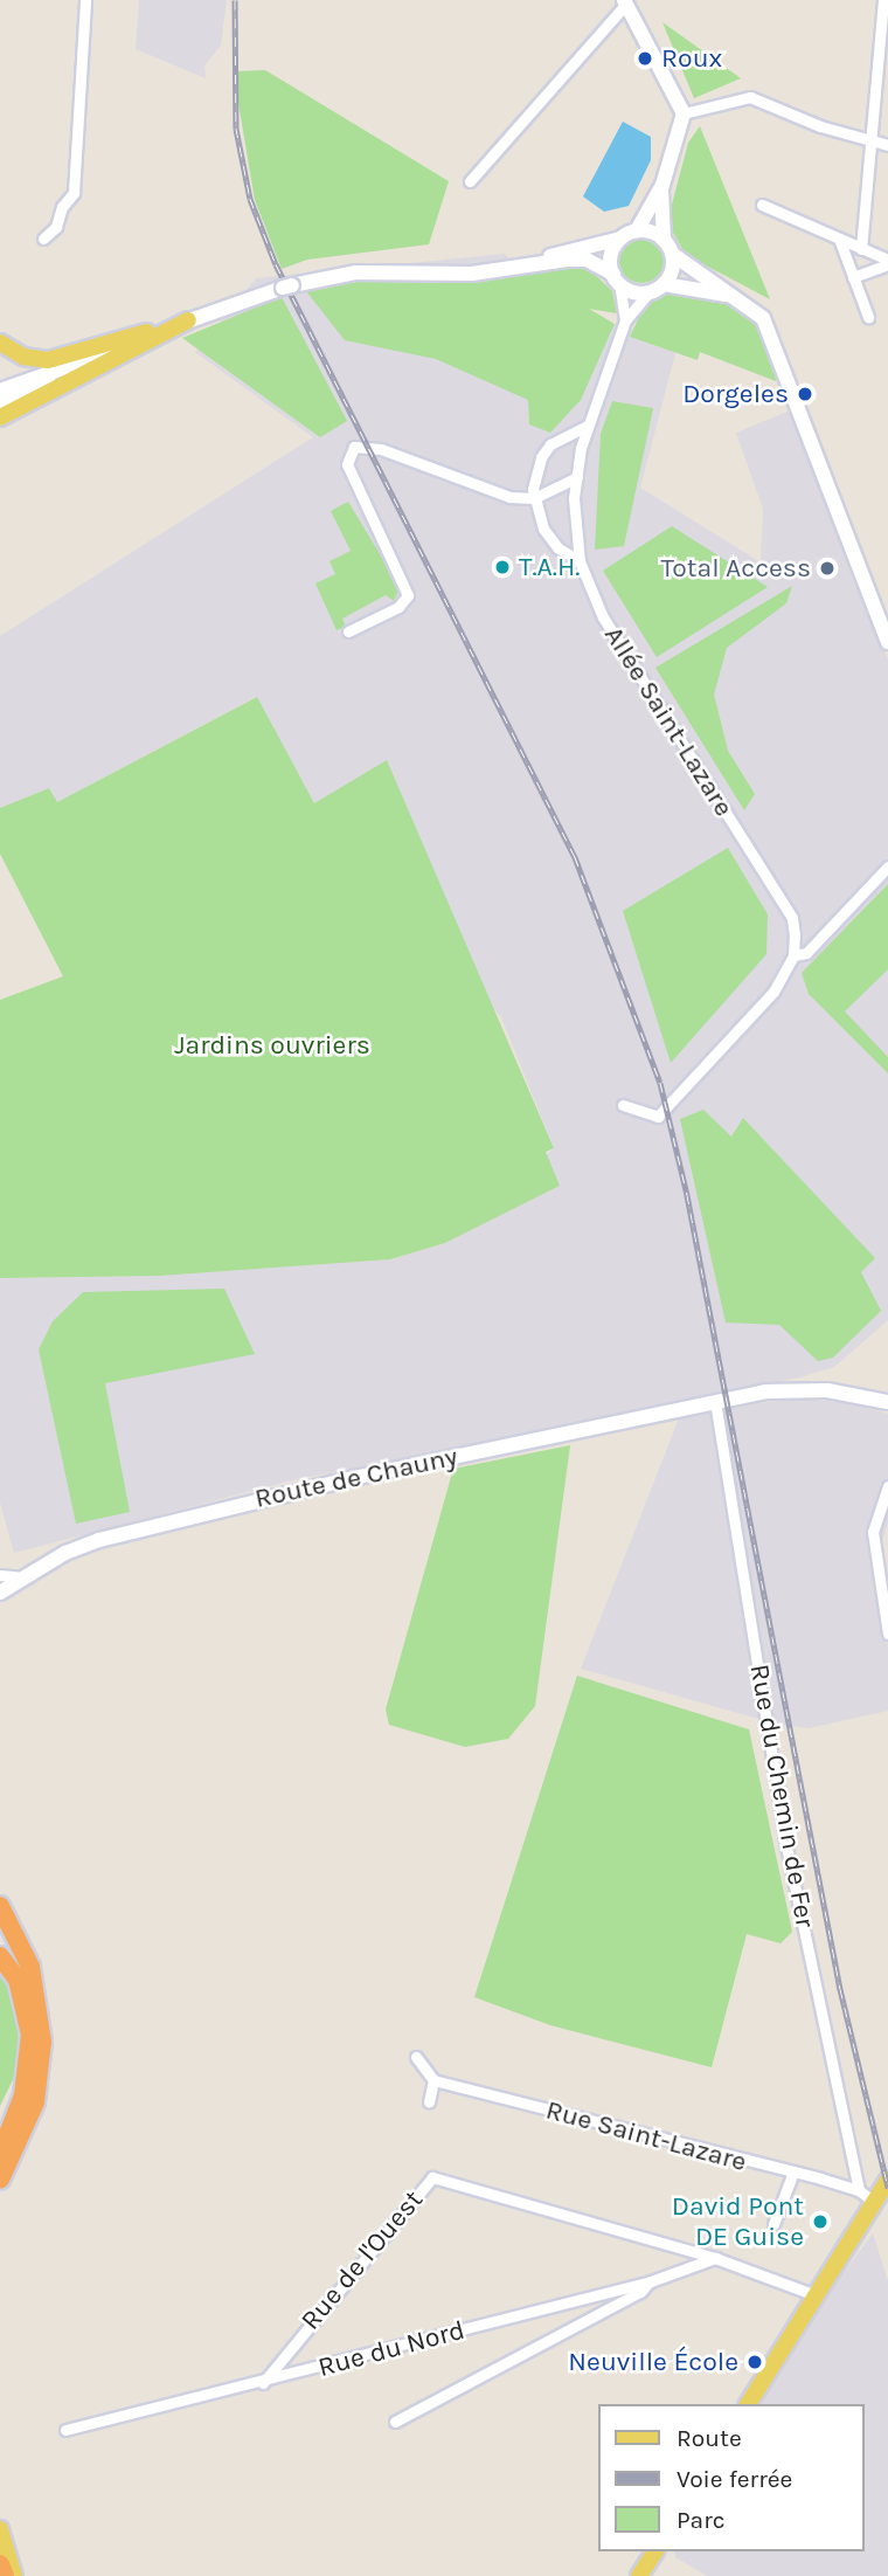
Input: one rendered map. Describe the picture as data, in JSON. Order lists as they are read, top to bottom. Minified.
{"streets":{"street":["Allée Saint-Lazare","Route de Chauny","Rue du Chemin de Fer","Rue Saint-Lazare","Rue de l'Ouest","Rue du Nord"]},"crossings":[["Route de Chauny","Rue du Chemin de Fer"],["Rue du Chemin de Fer","Rue Saint-Lazare"],["Rue de l'Ouest","Rue du Nord"]],"parks":["Jardins ouvriers"],"places":["Roux","Dorgeles","T.A.H.","Total Access","David Pont DE Guise","Neuville École"],"legend":["Route","Voie ferrée","Parc"]}
